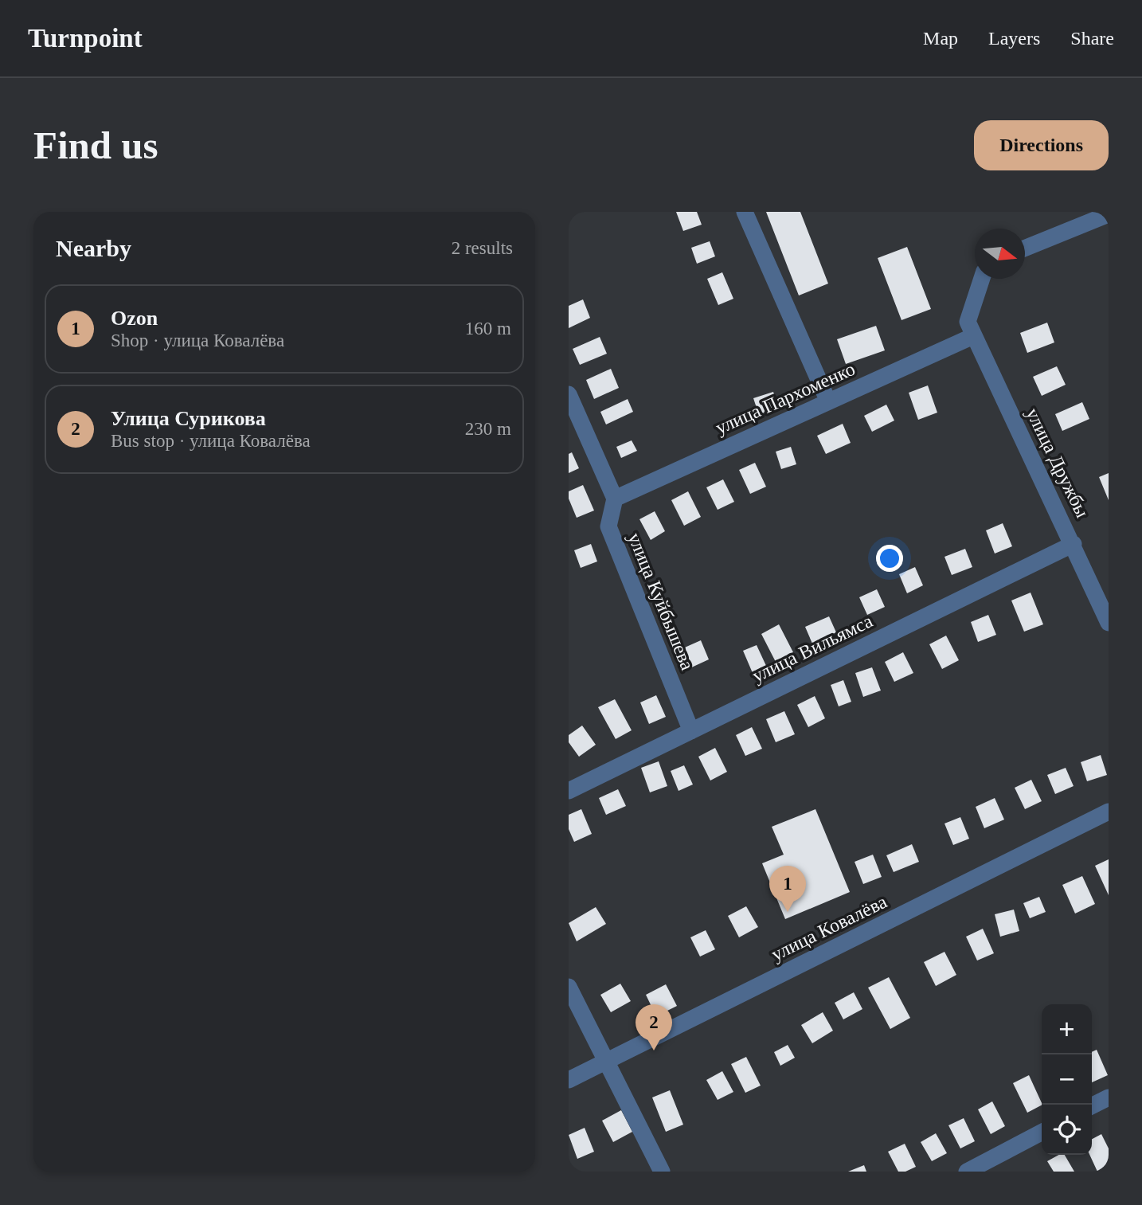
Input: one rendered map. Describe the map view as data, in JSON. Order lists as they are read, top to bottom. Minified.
{"streets":{"street":["улица Пархоменко","улица Дружбы","улица Куйбышева","улица Вильямса","улица Ковалёва"]},"crossings":[["улица Пархоменко","улица Дружбы"],["улица Пархоменко","улица Куйбышева"],["улица Дружбы","улица Вильямса"],["улица Куйбышева","улица Вильямса"]],"north":"right","page":{"header":"Turnpoint","nav":["Map","Layers","Share"],"buttons":"Directions","title":"Find us","heading":["Nearby","2 results"],"list":[{"mark":"1","name":"Ozon","note":"Shop · улица Ковалёва","value":"160 m"},{"mark":"2","name":"Улица Сурикова","note":"Bus stop · улица Ковалёва","value":"230 m"}],"pins":["1","2"],"map_buttons":["+","−"]}}
